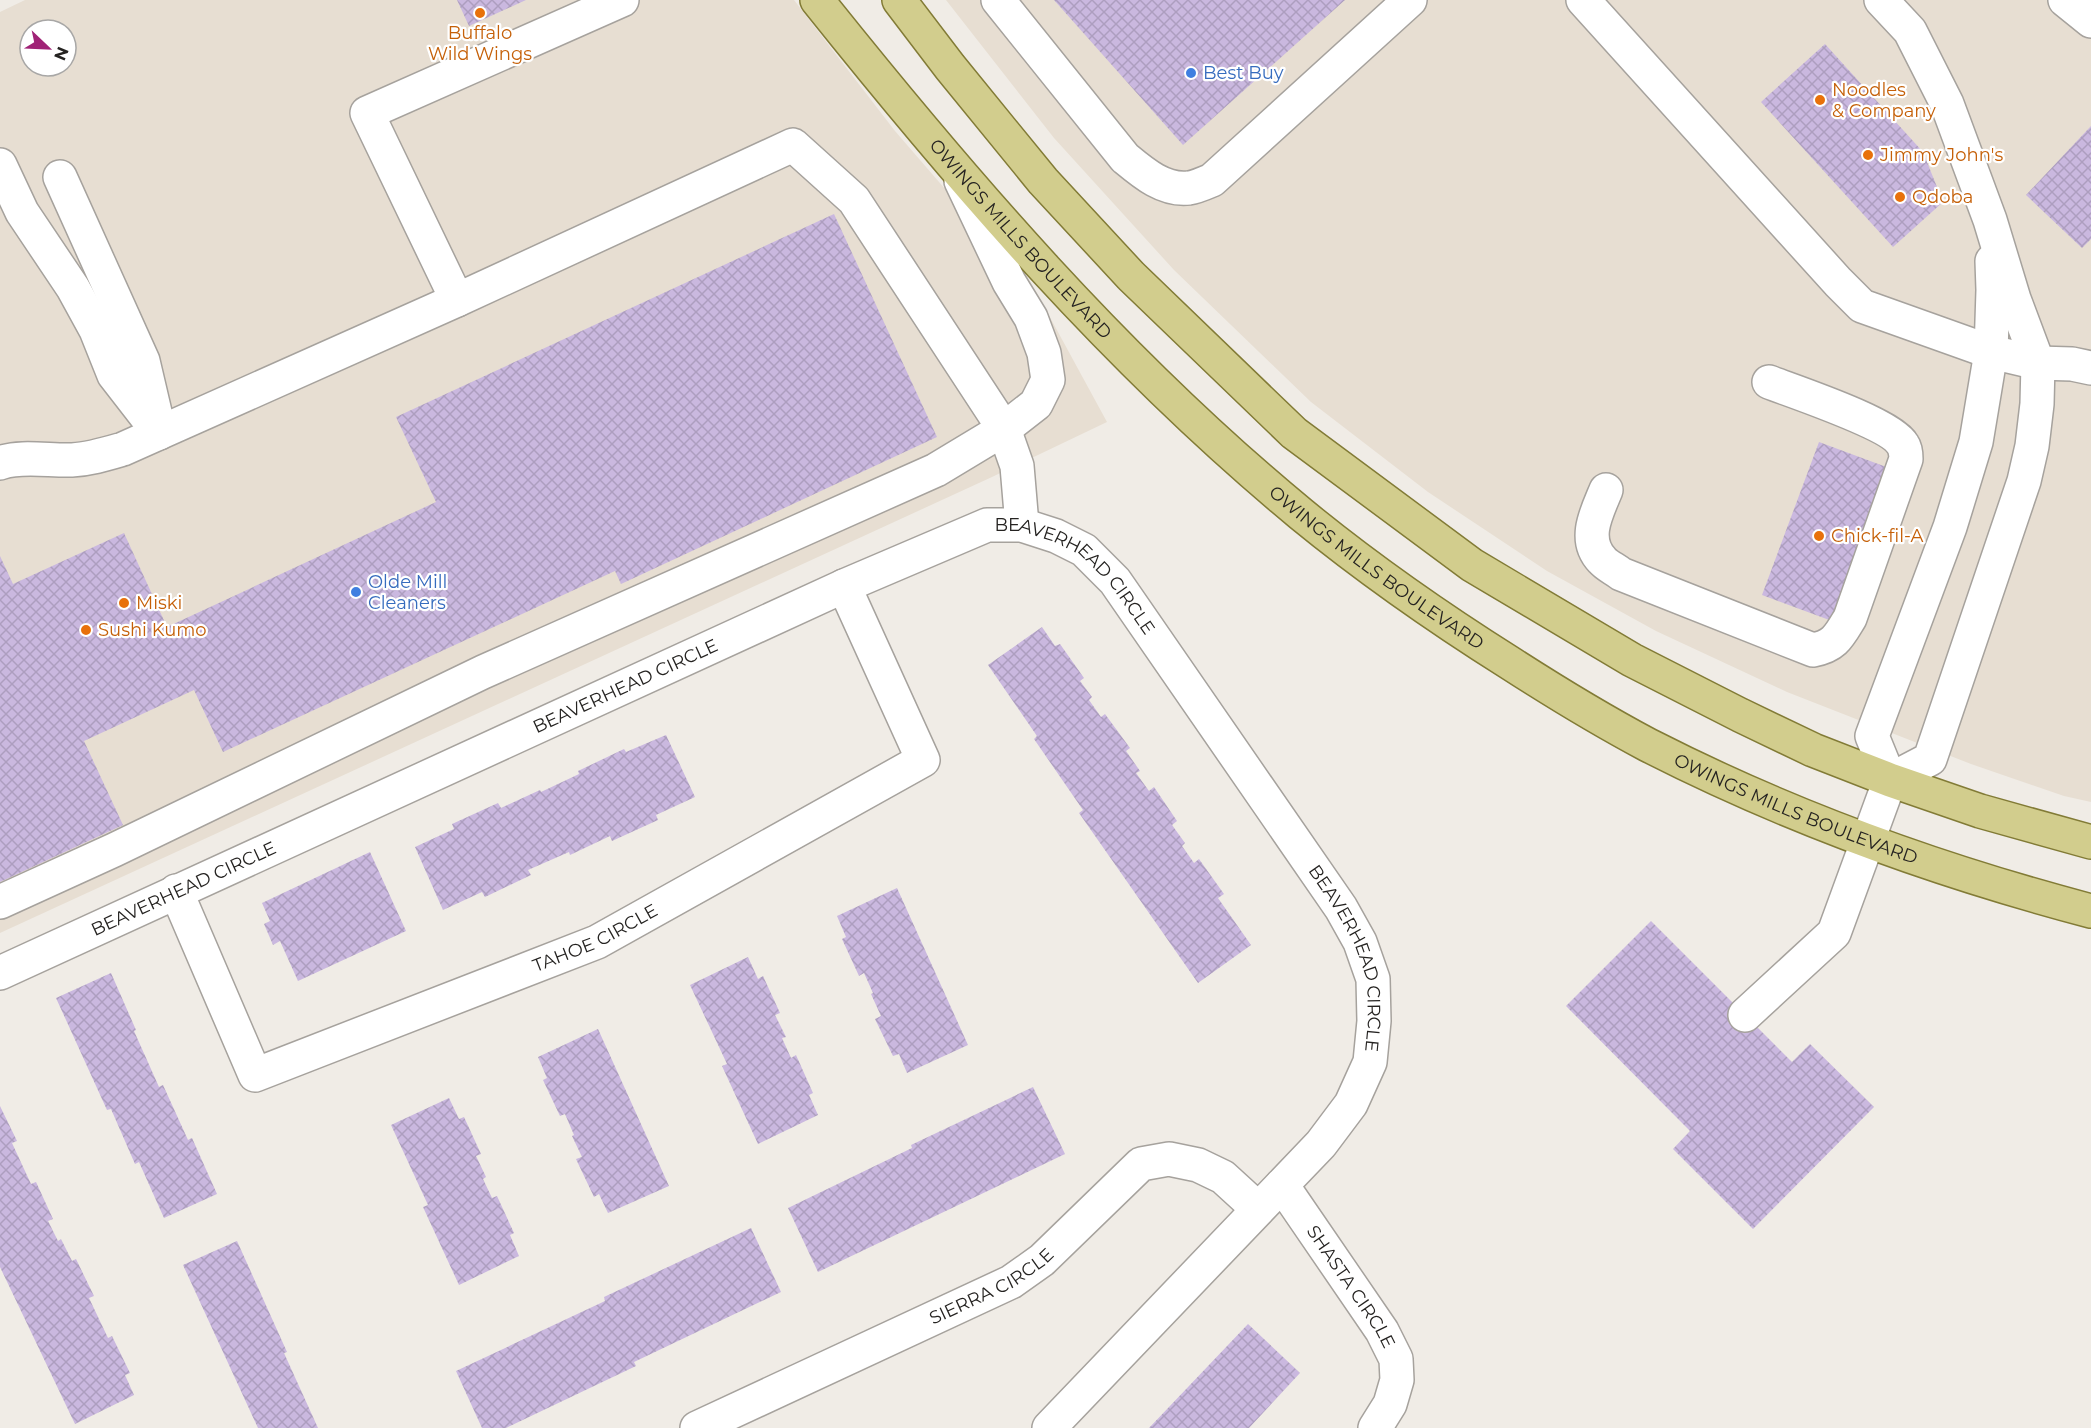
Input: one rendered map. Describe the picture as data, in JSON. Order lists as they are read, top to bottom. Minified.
{"streets":{"main road":["OWINGS MILLS BOULEVARD"],"street":["BEAVERHEAD CIRCLE","TAHOE CIRCLE","SIERRA CIRCLE","SHASTA CIRCLE"]},"crossings":[["BEAVERHEAD CIRCLE","TAHOE CIRCLE"],["BEAVERHEAD CIRCLE","SIERRA CIRCLE"],["BEAVERHEAD CIRCLE","SHASTA CIRCLE"]],"places":["Buffalo Wild Wings","Best Buy","Noodles & Company","Jimmy John's","Qdoba","Chick-fil-A","Olde Mill Cleaners","Miski","Sushi Kumo"],"north":"bottom right"}
